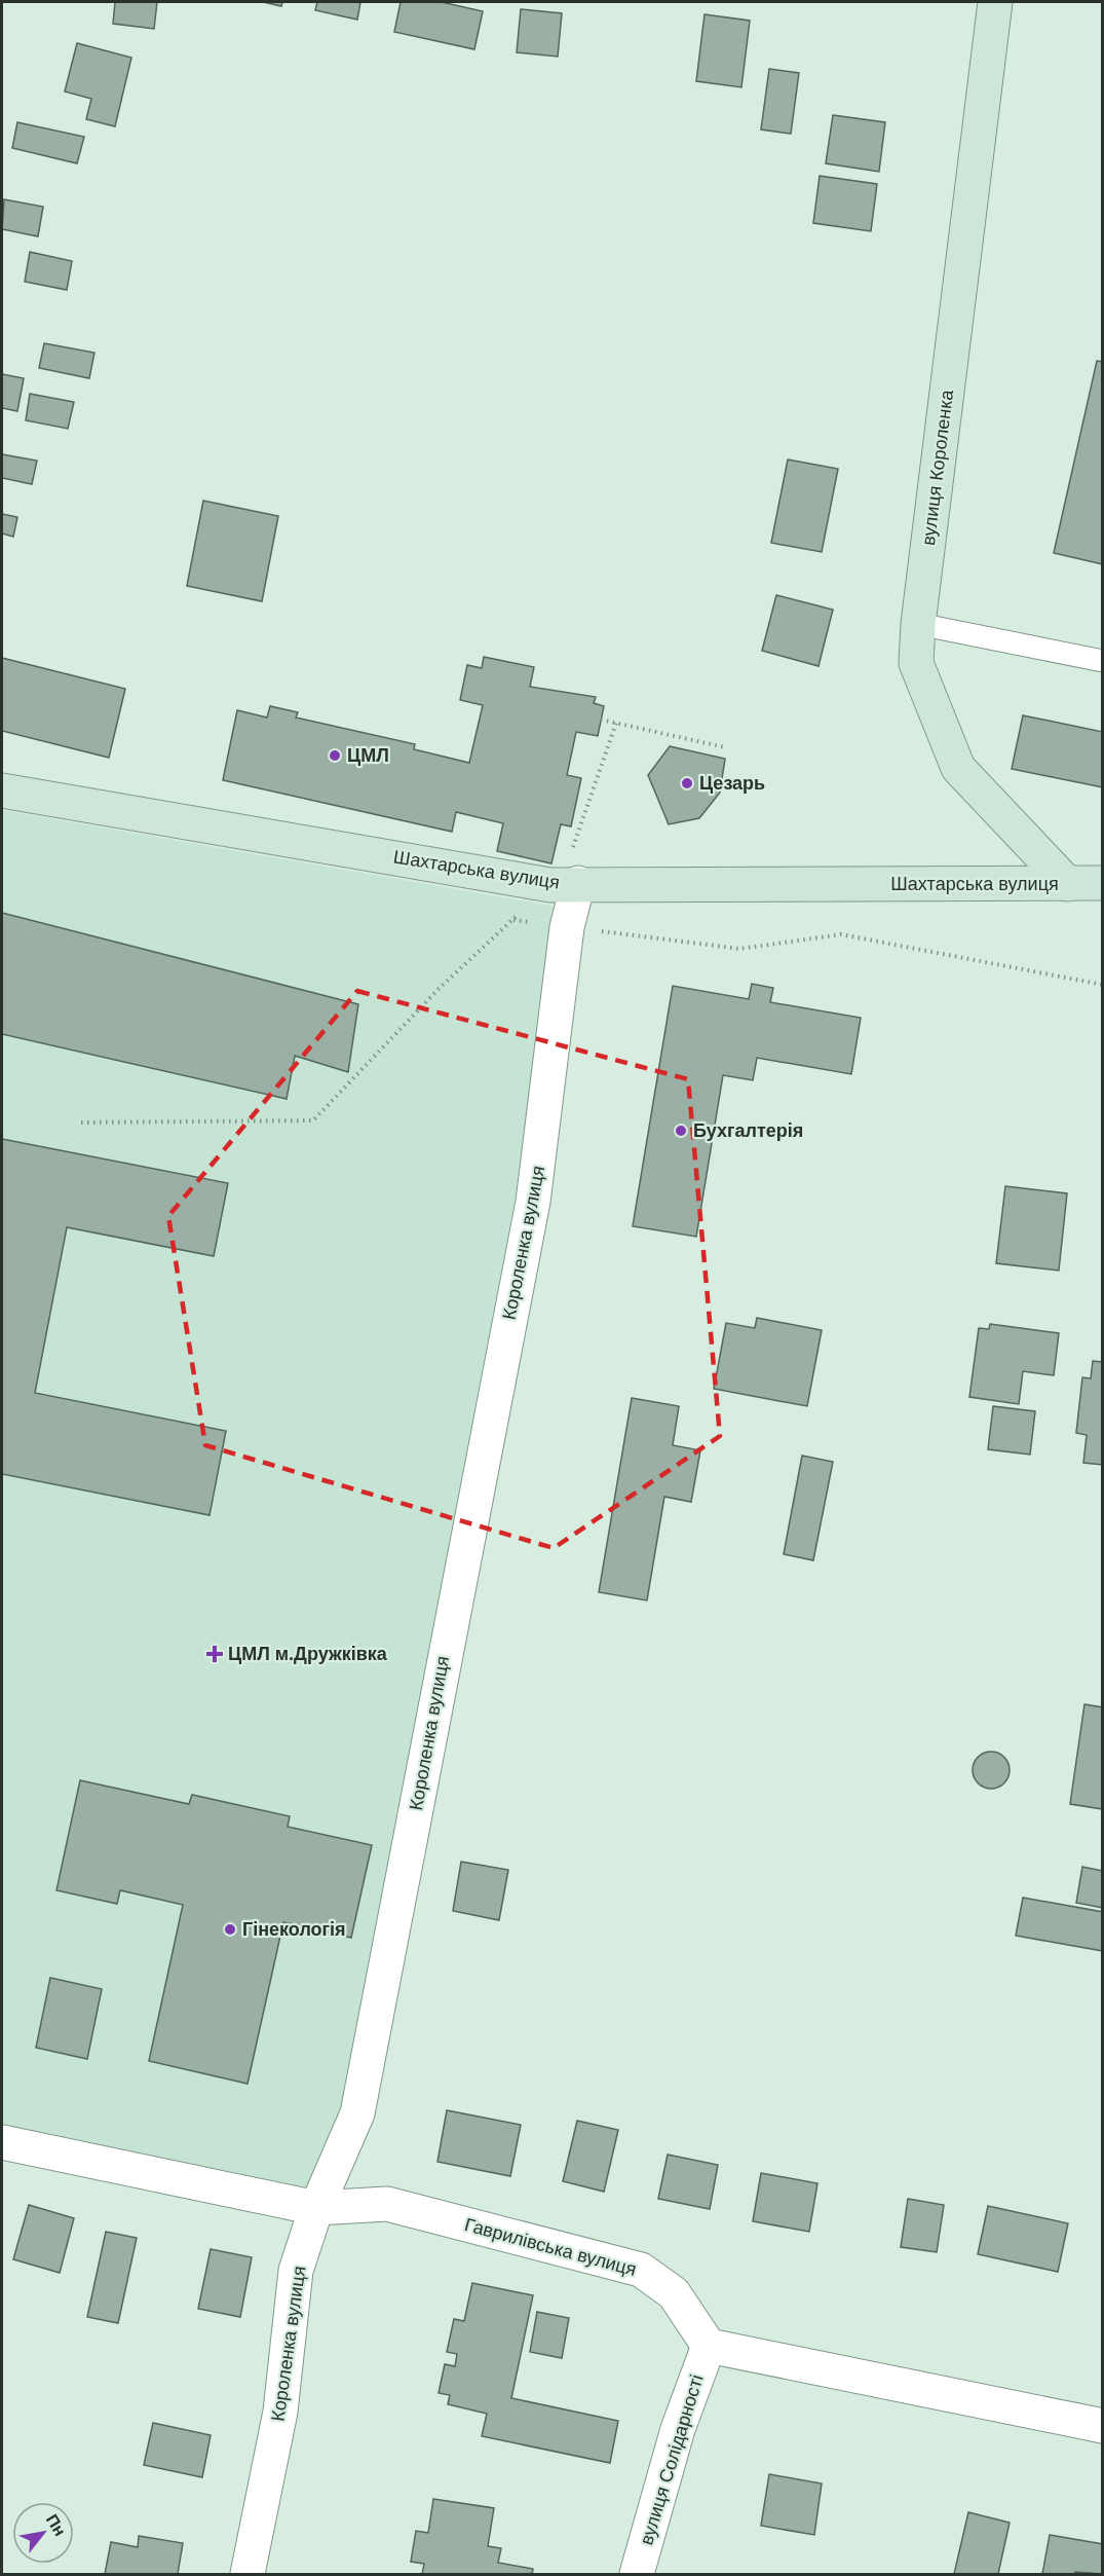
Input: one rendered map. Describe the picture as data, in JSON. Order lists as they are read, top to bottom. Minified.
{"streets":{"street":["вулиця Короленка","Шахтарська вулиця","Короленка вулиця","Гаврилівська вулиця","вулиця Солідарності"]},"crossings":[["вулиця Короленка","Шахтарська вулиця"],["Шахтарська вулиця","Короленка вулиця"],["Короленка вулиця","Гаврилівська вулиця"],["Гаврилівська вулиця","вулиця Солідарності"]],"places":{"other":["ЦМЛ","Цезарь","Бухгалтерія","Гінекологія"],"health":["ЦМЛ м.Дружківка"]},"north":"top right"}
